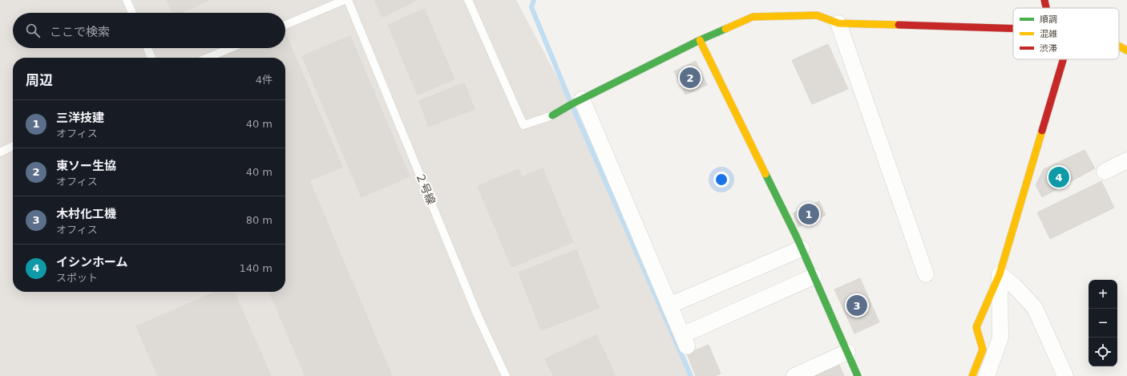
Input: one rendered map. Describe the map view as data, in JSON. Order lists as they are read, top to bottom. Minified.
{"streets":{"lane":["２号線"]},"legend":["順調","混雑","渋滞"],"page":{"search":"ここで検索","heading":["周辺","4件"],"pins":["2","4","1","3"],"list":[{"mark":"1","name":"三洋技建","note":"オフィス","value":"40 m"},{"mark":"2","name":"東ソー生協","note":"オフィス","value":"40 m"},{"mark":"3","name":"木村化工機","note":"オフィス","value":"80 m"},{"mark":"4","name":"イシンホーム","note":"スポット","value":"140 m"}],"map_buttons":["+","−"]}}
